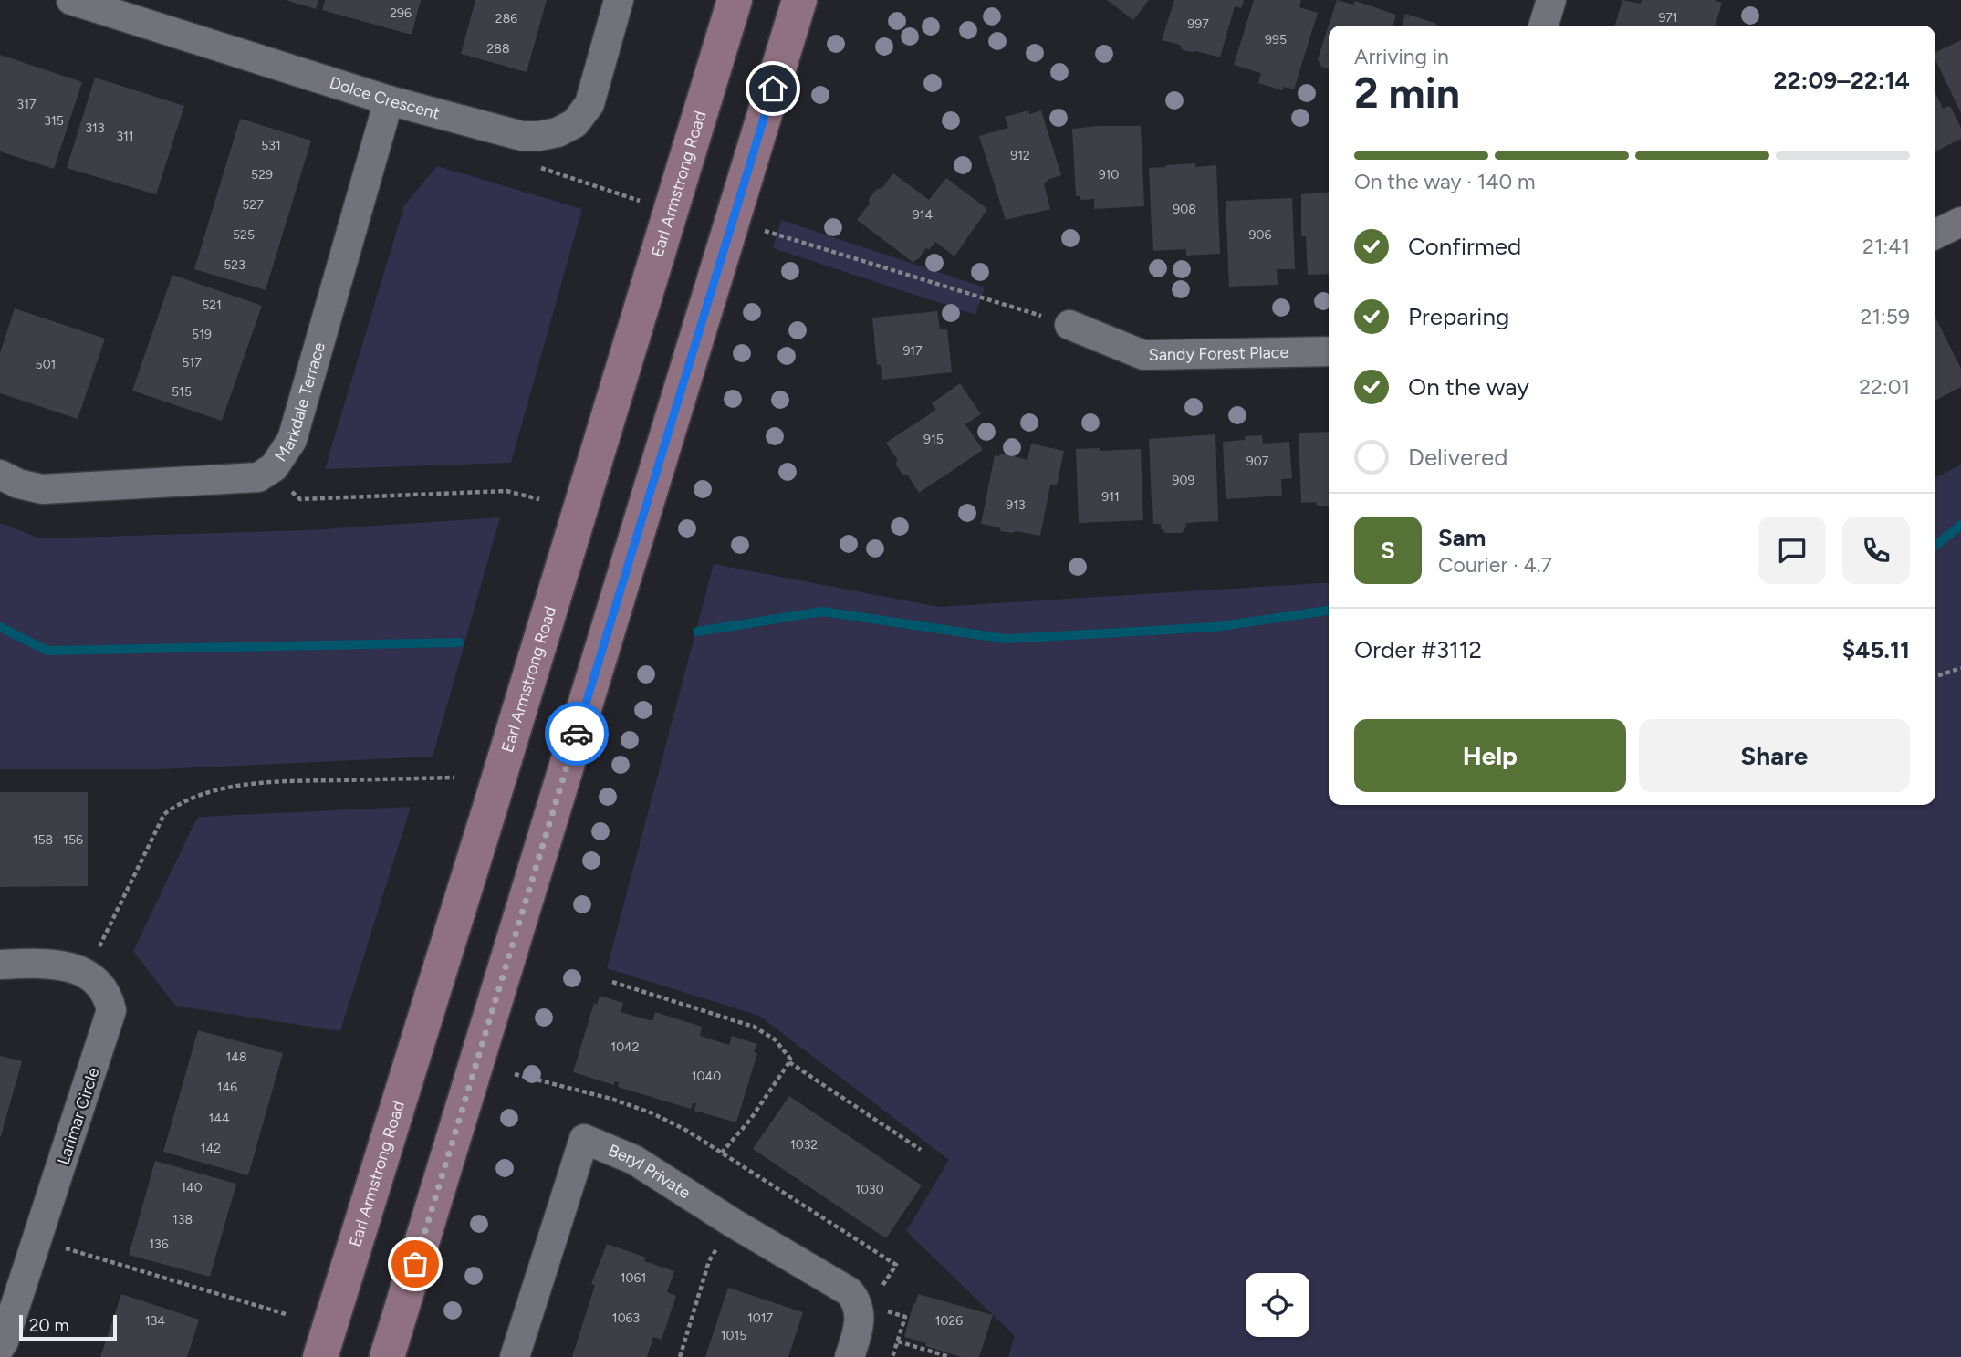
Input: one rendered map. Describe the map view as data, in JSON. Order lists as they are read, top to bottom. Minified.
{"streets":{"main road":["Earl Armstrong Road"],"street":["Dolce Crescent","Sandy Forest Place","Markdale Terrace","Larimar Circle","Beryl Private"]},"crossings":[["Dolce Crescent","Markdale Terrace"]],"house_numbers":["296","971","286","997","995","288","317","315","313","311","531","912","529","910","527","908","914","525","906","523","521","519","917","517","501","515","915","907","909","911","913","158","156","1042","148","1040","146","144","1032","142","140","1030","138","136","1061","1063","1017","134","1026","1015"],"scale_bar":"20 m","page":{"heading":["2 min","Arriving in","22:09–22:14"],"panel":["Sam","Courier · 4.7","Order #3112","$45.11"],"bar":"On the way · 140 m","list":[["Confirmed","21:41"],["Preparing","21:59"],["On the way","22:01"],"Delivered"],"round":"S","buttons":["Help","Share"],"scale":"20 m"}}
